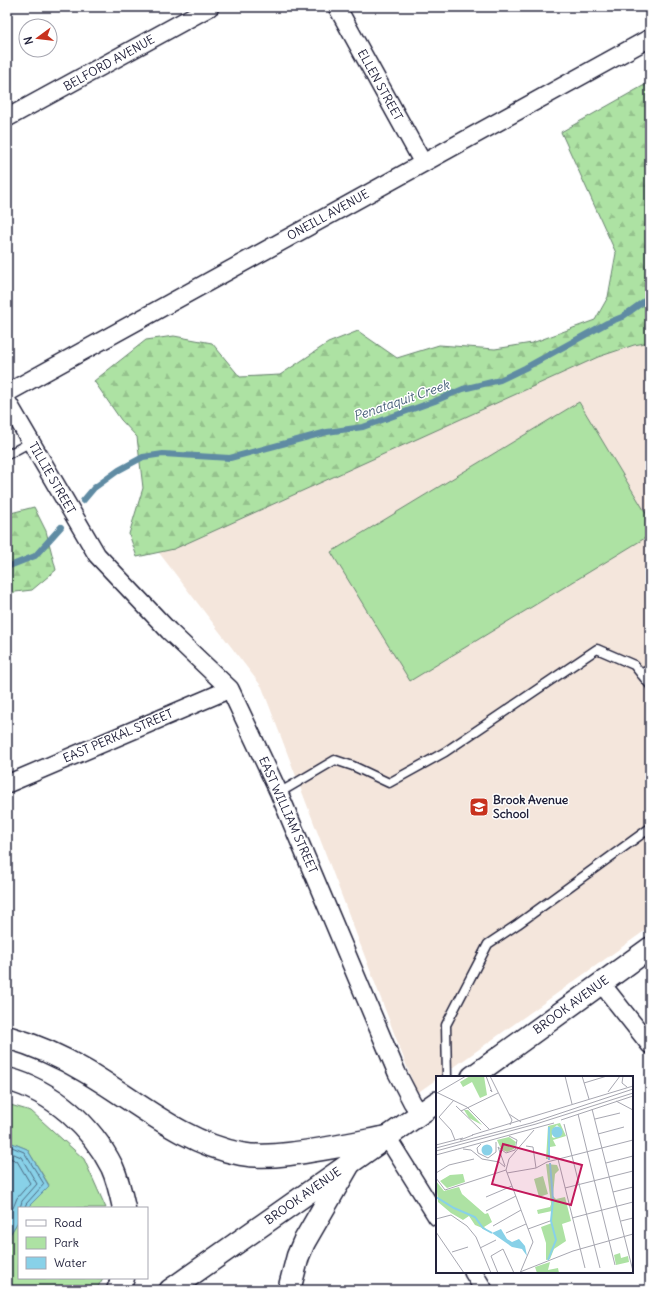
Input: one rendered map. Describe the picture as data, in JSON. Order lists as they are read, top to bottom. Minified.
{"streets":{"street":["BELFORD AVENUE","ELLEN STREET","ONEILL AVENUE","TILLIE STREET","EAST PERKAL STREET","EAST WILLIAM STREET","BROOK AVENUE"]},"crossings":[["ELLEN STREET","ONEILL AVENUE"],["TILLIE STREET","EAST WILLIAM STREET"],["EAST PERKAL STREET","EAST WILLIAM STREET"],["EAST WILLIAM STREET","BROOK AVENUE"]],"water":["Penataquit Creek"],"places":{"school or university":["Brook Avenue School"]},"legend":["Road","Park","Water"],"north":"left"}
